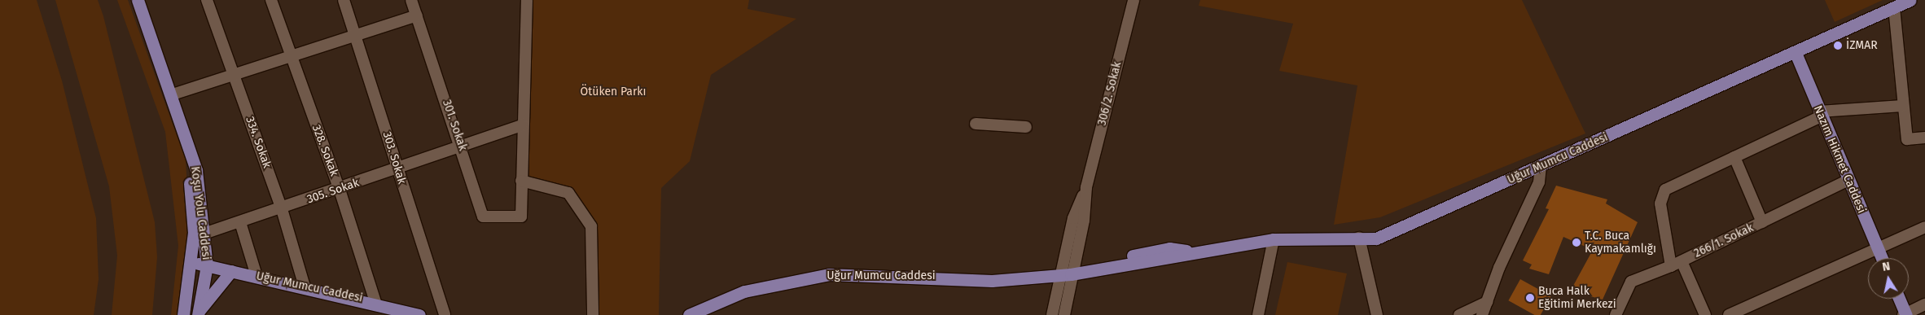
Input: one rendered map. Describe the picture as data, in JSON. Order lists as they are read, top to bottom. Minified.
{"streets":{"main road":["Uğur Mumcu Caddesi","Nazım Hikmet Caddesi","Koşu Yolu Caddesi"],"street":["306/2. Sokak","301. Sokak","334. Sokak","328. Sokak","303. Sokak","305. Sokak","266/1. Sokak"]},"crossings":[["306/2. Sokak","Uğur Mumcu Caddesi"],["301. Sokak","305. Sokak"],["334. Sokak","Uğur Mumcu Caddesi"],["334. Sokak","305. Sokak"],["328. Sokak","Uğur Mumcu Caddesi"],["328. Sokak","305. Sokak"],["303. Sokak","305. Sokak"],["Uğur Mumcu Caddesi","Nazım Hikmet Caddesi"],["Uğur Mumcu Caddesi","Koşu Yolu Caddesi"],["Nazım Hikmet Caddesi","266/1. Sokak"],["305. Sokak","Koşu Yolu Caddesi"]],"parks":["Ötüken Parkı"],"places":["İZMAR","T.C. Buca Kaymakamlığı","Buca Halk Eğitimi Merkezi"],"north":"top"}
